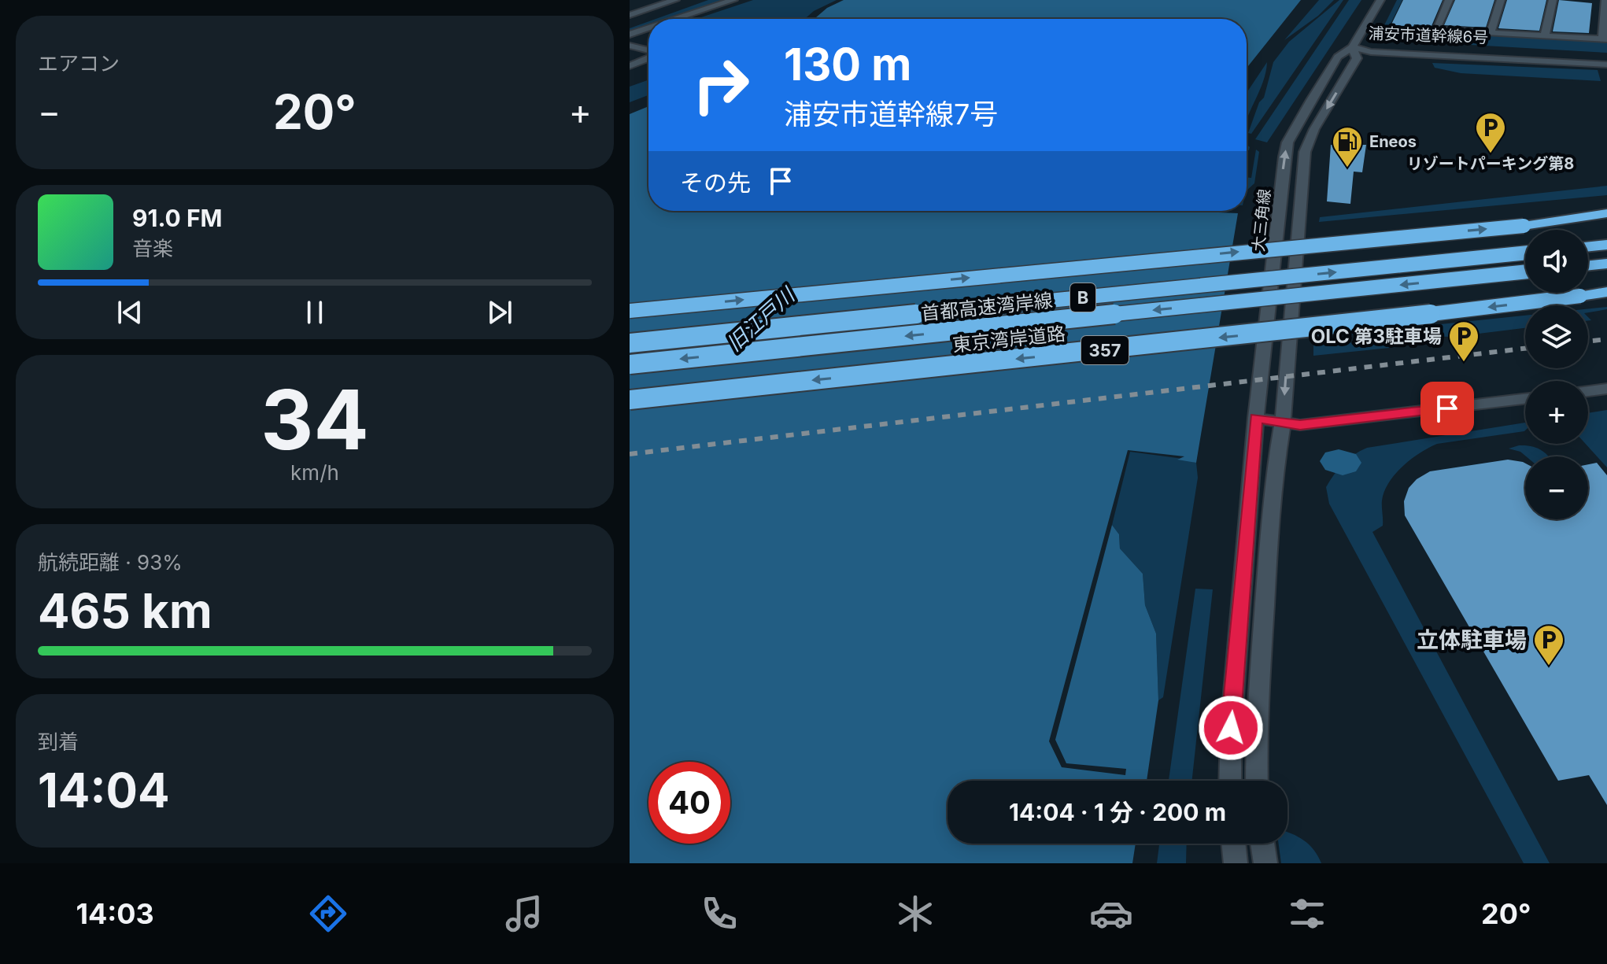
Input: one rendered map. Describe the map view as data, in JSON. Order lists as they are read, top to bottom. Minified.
{"streets":{"highway":["B","首都高速湾岸線","東京湾岸道路","357"],"street":["浦安市道幹線6号","大三角線"]},"crossings":[["浦安市道幹線6号","大三角線"]],"water":["旧江戸川"],"places":{"parking":["リゾートパーキング第8","OLC 第3駐車場","立体駐車場"],"fuel station":["Eneos"]},"page":{"tile":["エアコン",["34","km/h"],["航続距離 · 93%","465 km"],["到着","14:04"]],"turn":["130 m","浦安市道幹線7号"],"heat":["−","20°","+"],"then":"その先","song":["91.0 FM","音楽"],"map_buttons":["+","−"],"limit":"40","trip":"14:04 · 1 分 · 200 m","tabs":["14:03","20°"]}}
